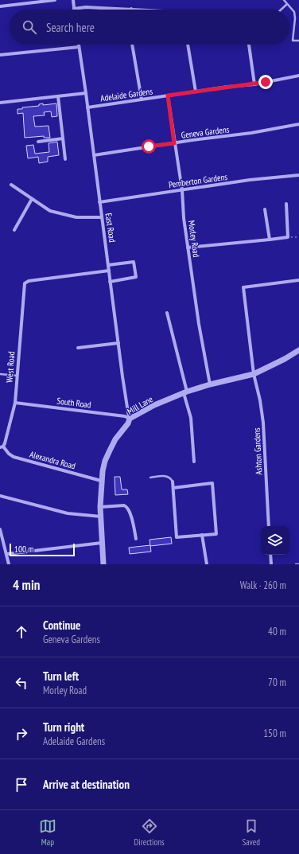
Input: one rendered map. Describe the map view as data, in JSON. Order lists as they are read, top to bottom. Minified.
{"streets":{"street":["Adelaide Gardens","Geneva Gardens","Pemberton Gardens","East Road","Morley Road","West Road","South Road","Mill Lane","Ashton Gardens","Alexandra Road"]},"crossings":[["Adelaide Gardens","East Road"],["Adelaide Gardens","Morley Road"],["Geneva Gardens","East Road"],["Geneva Gardens","Morley Road"],["Pemberton Gardens","East Road"],["Pemberton Gardens","Morley Road"],["East Road","West Road"],["East Road","South Road"],["East Road","Mill Lane"],["Morley Road","Mill Lane"],["West Road","South Road"],["West Road","Alexandra Road"],["South Road","Mill Lane"],["Mill Lane","Ashton Gardens"],["Mill Lane","Alexandra Road"]],"scale_bar":"100 m","page":{"search":"Search here","scale":"100 m","heading":["4 min","Walk · 260 m"],"list":[["Continue","Geneva Gardens","40 m"],["Turn left","Morley Road","70 m"],["Turn right","Adelaide Gardens","150 m"],"Arrive at destination"],"nav":["Map","Directions","Saved"]}}
